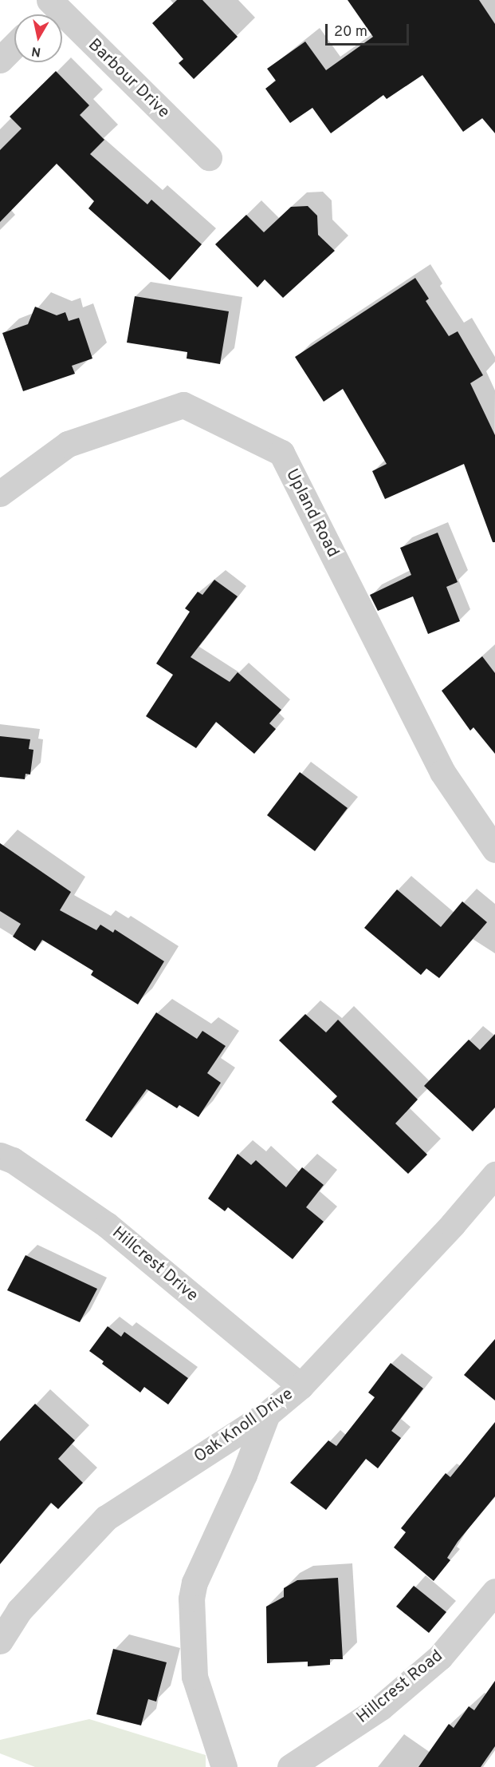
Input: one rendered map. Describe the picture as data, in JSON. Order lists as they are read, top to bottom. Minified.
{"streets":{"street":["Barbour Drive","Upland Road","Hillcrest Drive","Oak Knoll Drive","Hillcrest Road"]},"crossings":[["Hillcrest Drive","Oak Knoll Drive"]],"scale_bar":"20 m","north":"bottom"}
